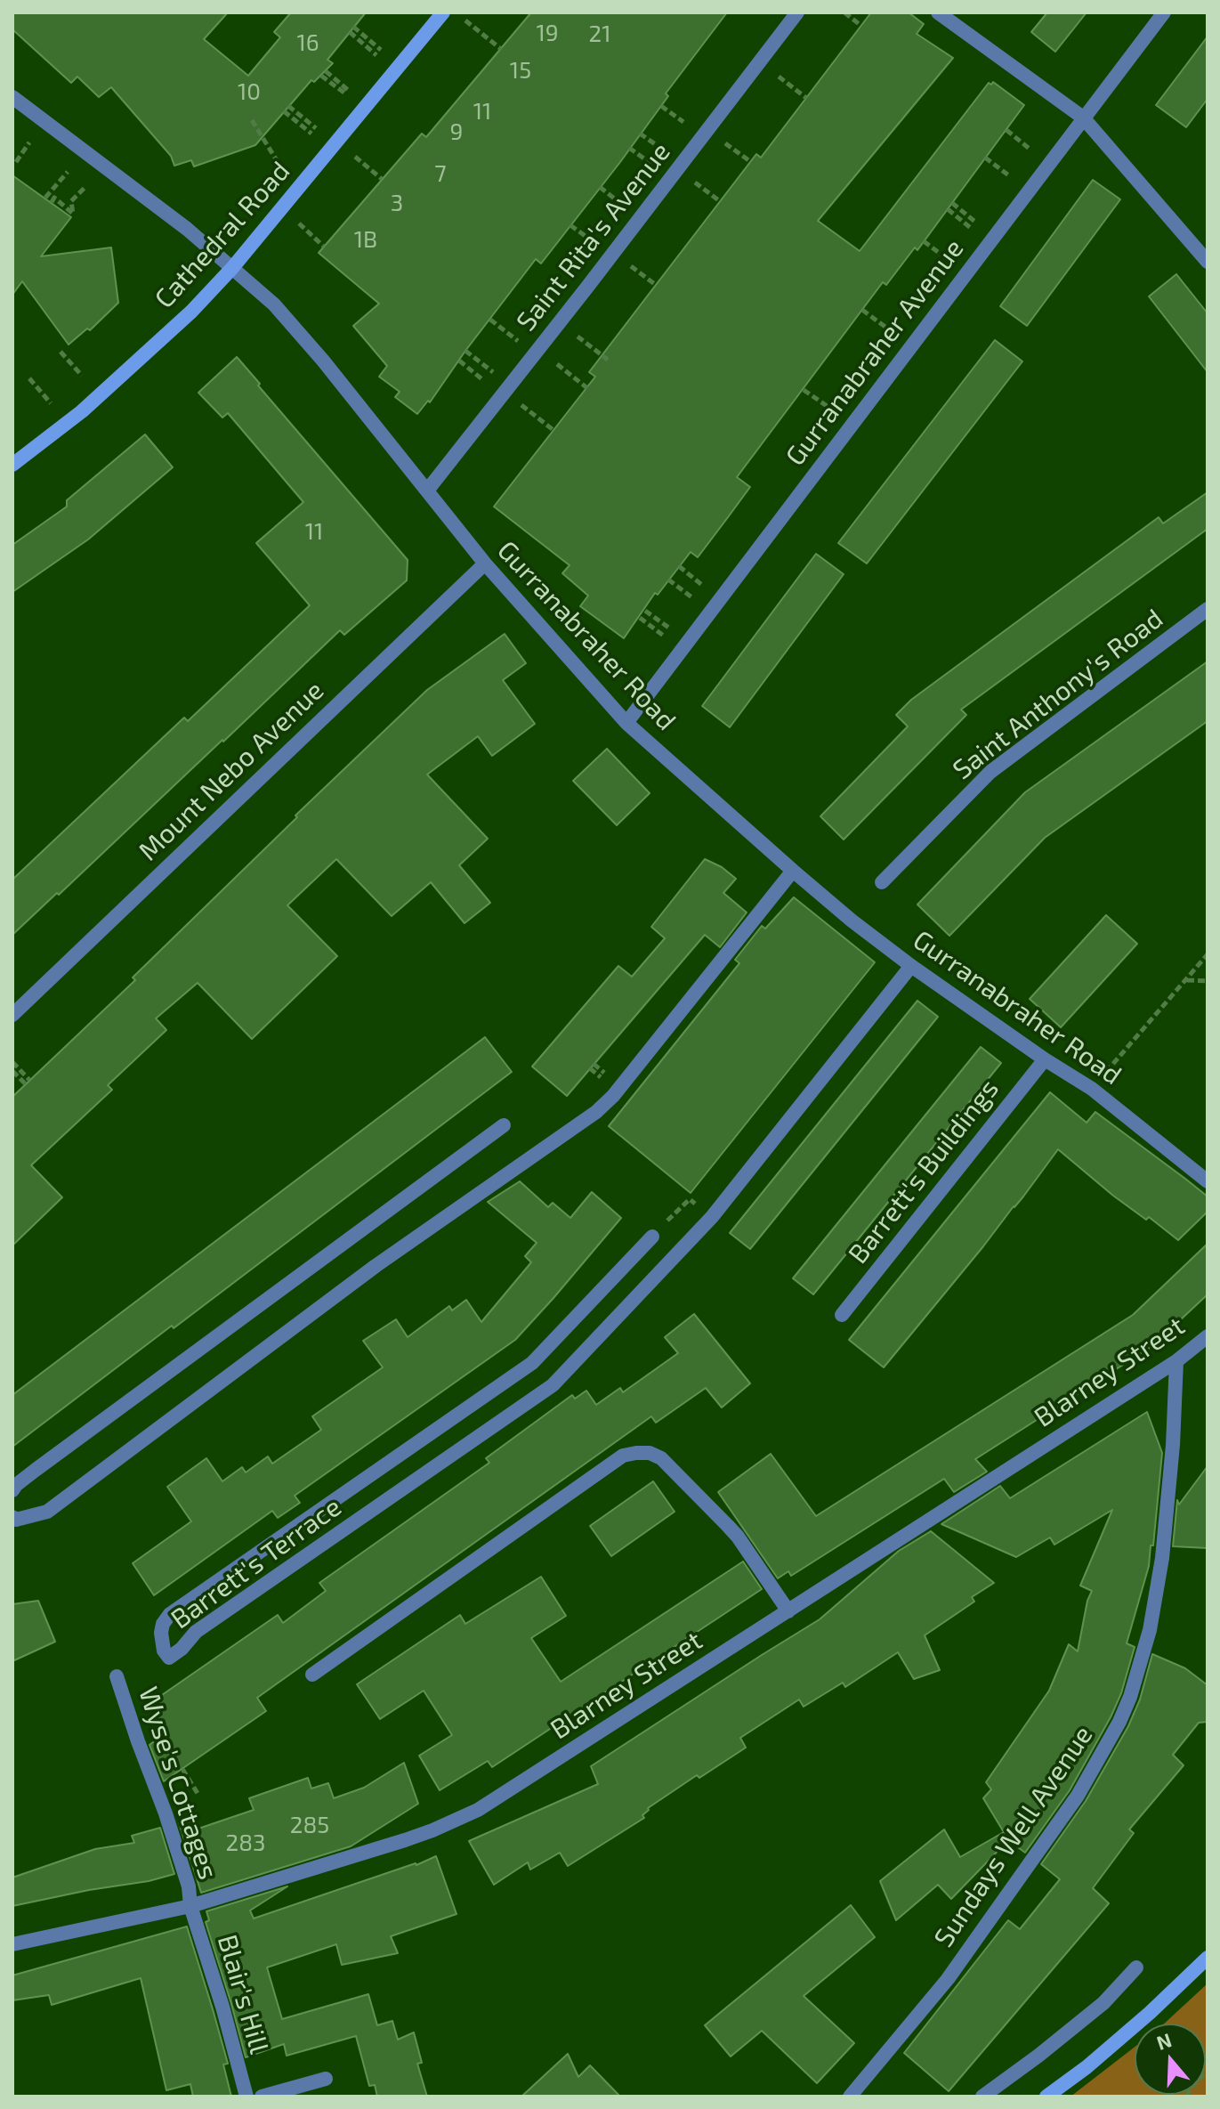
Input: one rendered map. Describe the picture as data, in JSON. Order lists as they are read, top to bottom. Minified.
{"streets":{"street":["Cathedral Road","Saint Rita's Avenue","Gurranabraher Avenue","Gurranabraher Road","Saint Anthony's Road","Mount Nebo Avenue","Barrett's Buildings","Blarney Street","Barrett's Terrace","Wyse's Cottages","Sundays Well Avenue","Blair's Hill"]},"crossings":[["Cathedral Road","Gurranabraher Road"],["Saint Rita's Avenue","Gurranabraher Road"],["Gurranabraher Avenue","Gurranabraher Road"],["Gurranabraher Road","Mount Nebo Avenue"],["Gurranabraher Road","Barrett's Buildings"],["Gurranabraher Road","Barrett's Terrace"],["Blarney Street","Wyse's Cottages"],["Blarney Street","Sundays Well Avenue"],["Blarney Street","Blair's Hill"],["Wyse's Cottages","Blair's Hill"]],"house_numbers":["19","21","16","15","10","11","9","7","3","1B","11","285","283"],"north":"top"}
